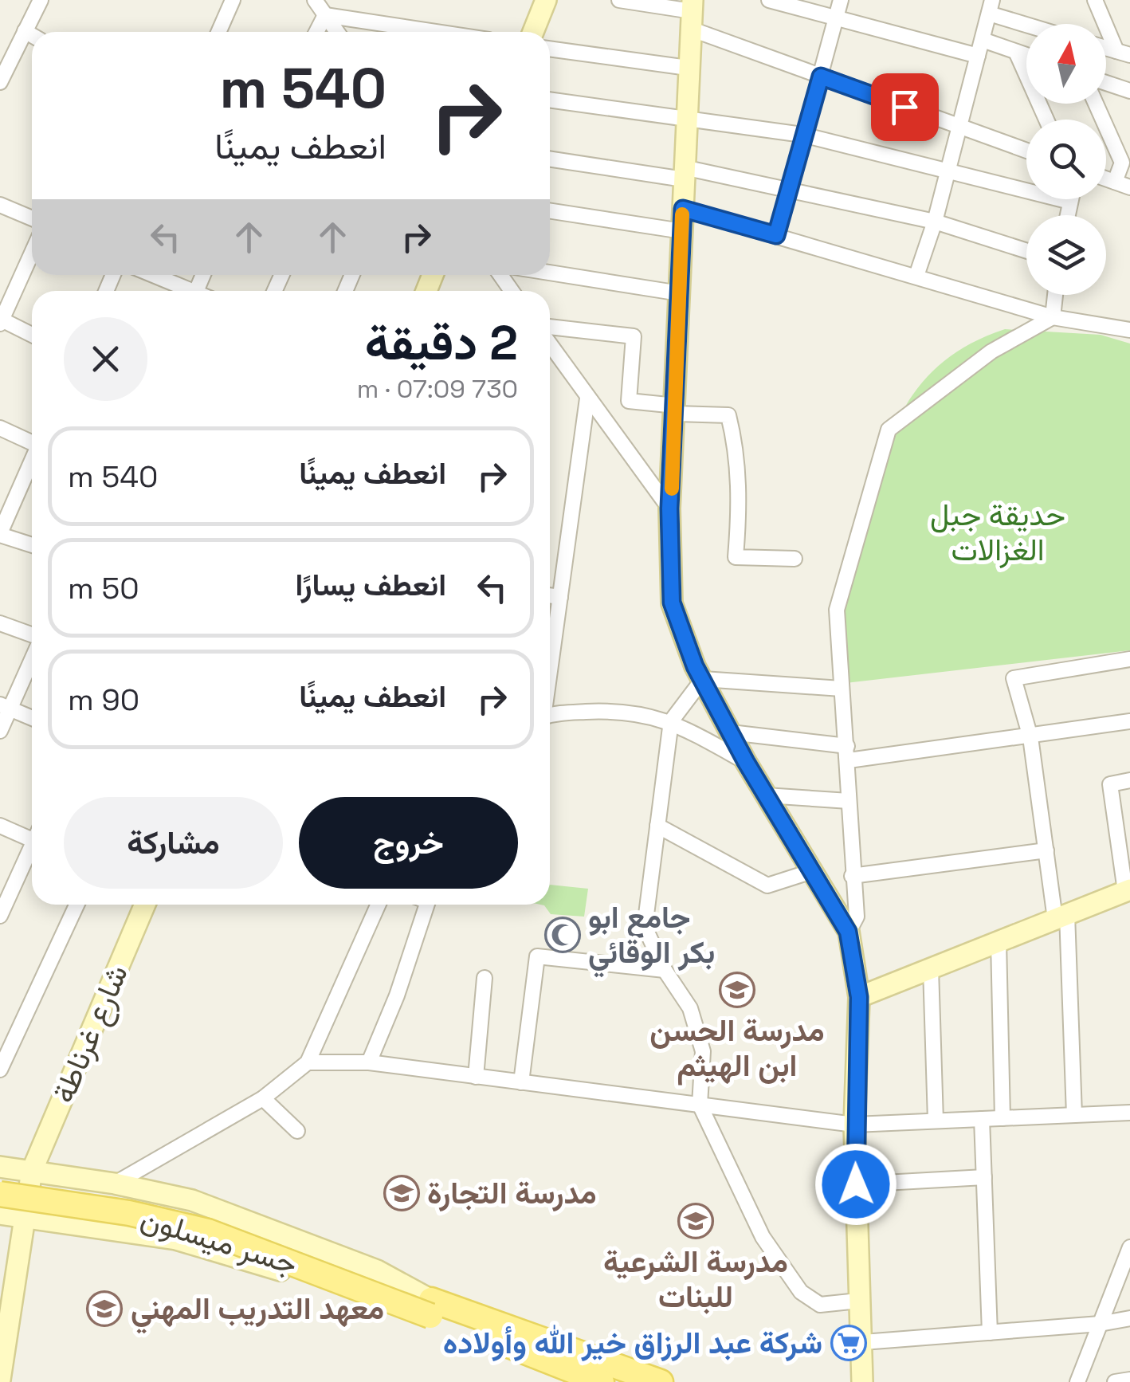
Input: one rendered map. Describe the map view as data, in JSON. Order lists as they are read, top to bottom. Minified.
{"streets":{"main road":["شارع غرناطة","جسر ميسلون"]},"parks":["حديقة جبل الغزالات"],"places":{"mosque":["جامع ابو بكر الوقائي"],"school or university":["مدرسة الحسن ابن الهيثم","مدرسة التجارة","مدرسة الشرعية للبنات","معهد التدريب المهني"],"supermarket":["شركة عبد الرزاق خير الله وأولاده"]},"north":"top","page":{"turn":["540 m","انعطف يمينًا"],"heading":["2 دقيقة","730 m · 07:09"],"list":[{"name":"انعطف يمينًا","value":"540 m"},{"name":"انعطف يسارًا","value":"50 m"},{"name":"انعطف يمينًا","value":"90 m"}],"buttons":["خروج","مشاركة"]}}
